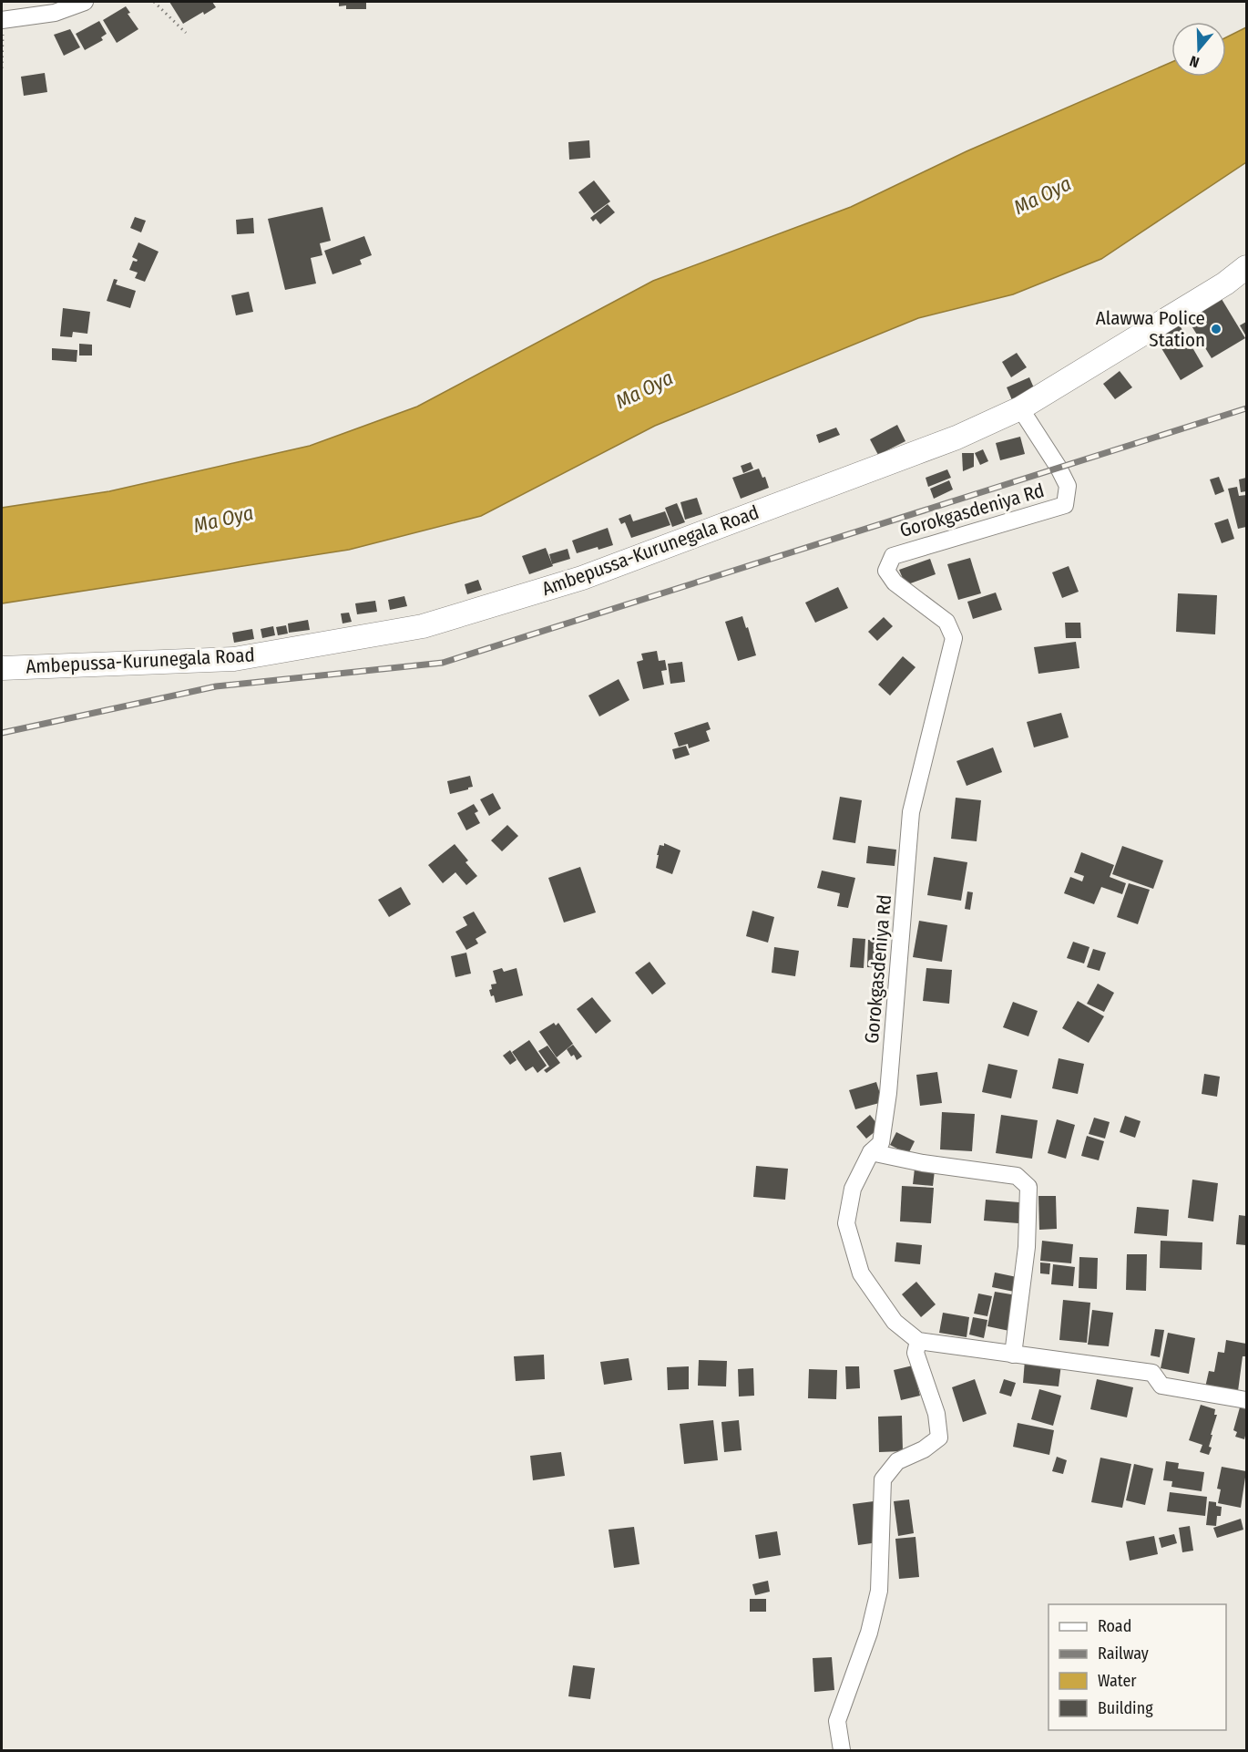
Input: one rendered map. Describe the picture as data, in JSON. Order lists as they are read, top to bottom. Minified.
{"streets":{"highway":["Ambepussa-Kurunegala Road"],"street":["Gorokgasdeniya Rd"]},"crossings":[["Gorokgasdeniya Rd","Ambepussa-Kurunegala Road"]],"water":["Ma Oya"],"places":["Alawwa Police Station"],"legend":["Road","Railway","Water","Building"],"north":"bottom"}
